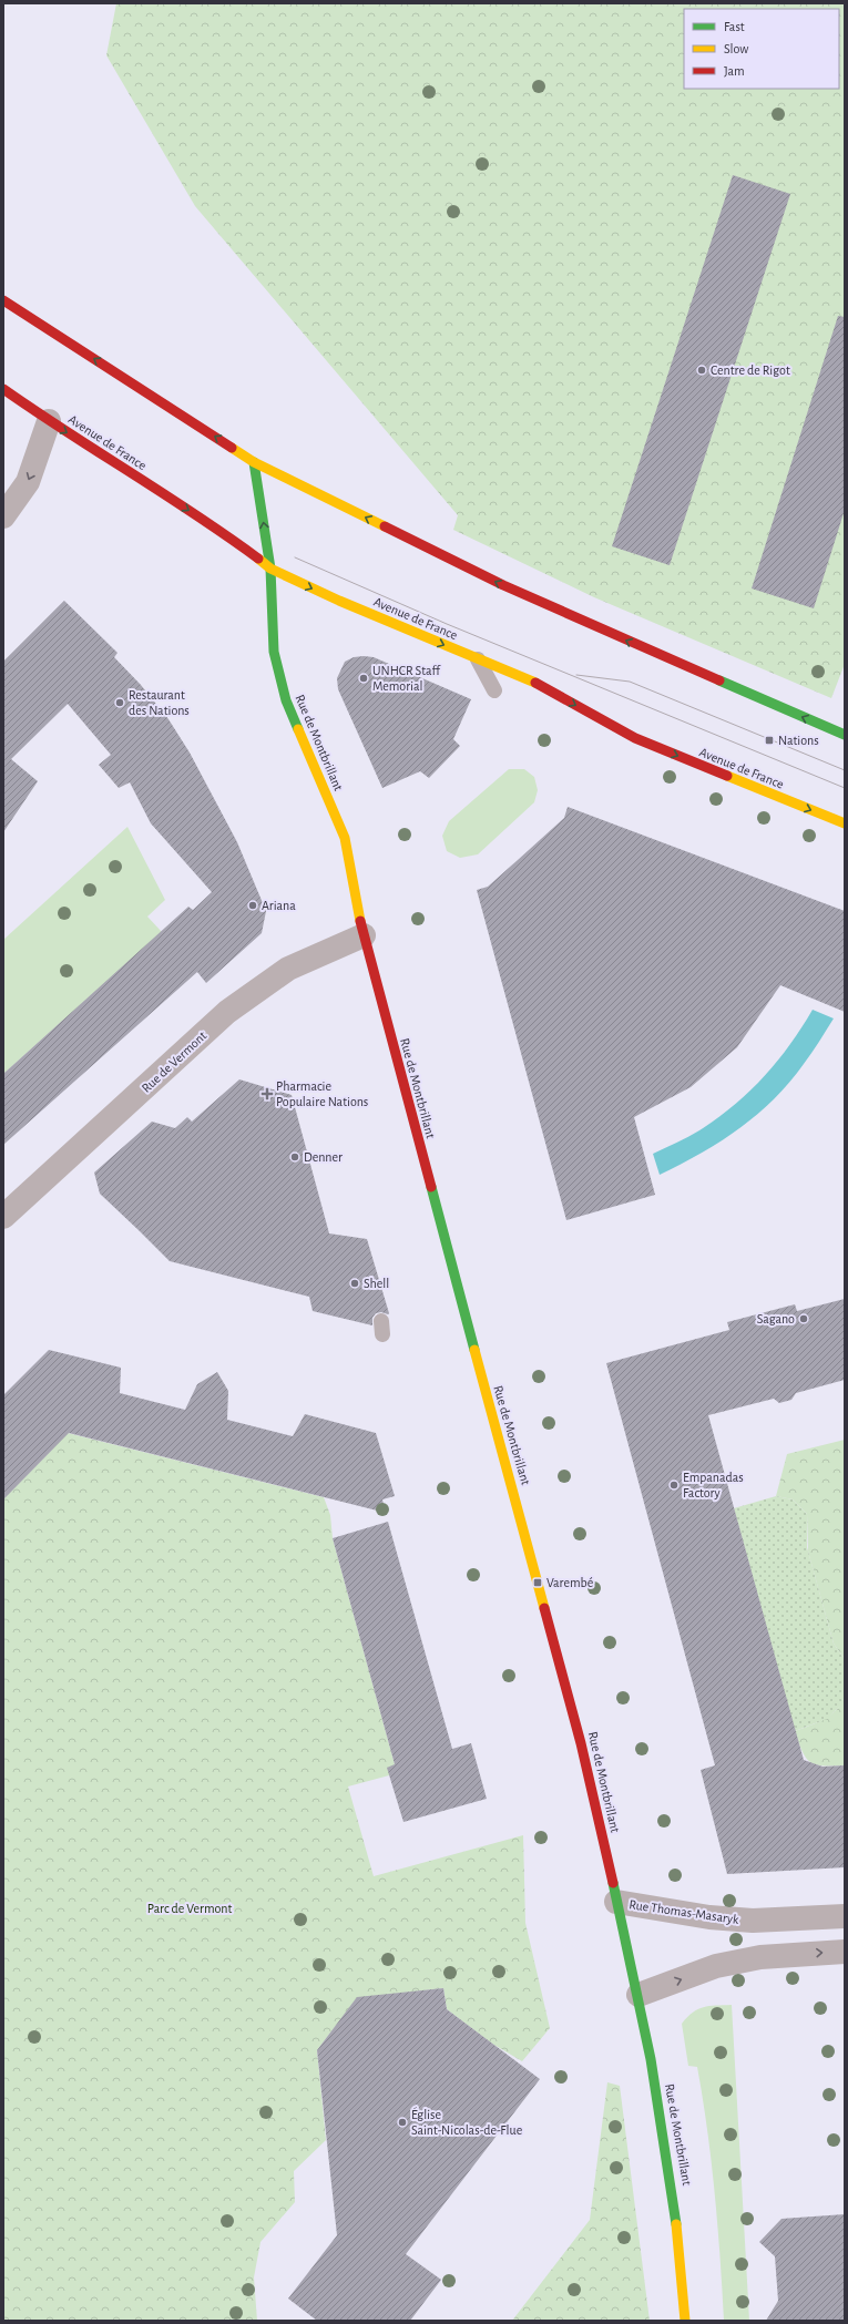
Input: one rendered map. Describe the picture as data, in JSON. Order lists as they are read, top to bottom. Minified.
{"streets":{"main road":["Avenue de France","Rue de Montbrillant"],"street":["Rue de Vermont","Rue Thomas-Masaryk"]},"crossings":[["Avenue de France","Rue de Montbrillant"],["Rue de Montbrillant","Rue de Vermont"],["Rue de Montbrillant","Rue Thomas-Masaryk"]],"parks":["Parc de Vermont"],"places":{"other":["Centre de Rigot","UNHCR Staff Memorial","Restaurant des Nations","Ariana","Denner","Shell","Sagano","Empanadas Factory","Église Saint-Nicolas-de-Flue"],"transit":["Nations","Varembé"],"health":["Pharmacie Populaire Nations"]},"legend":["Fast","Slow","Jam"]}
